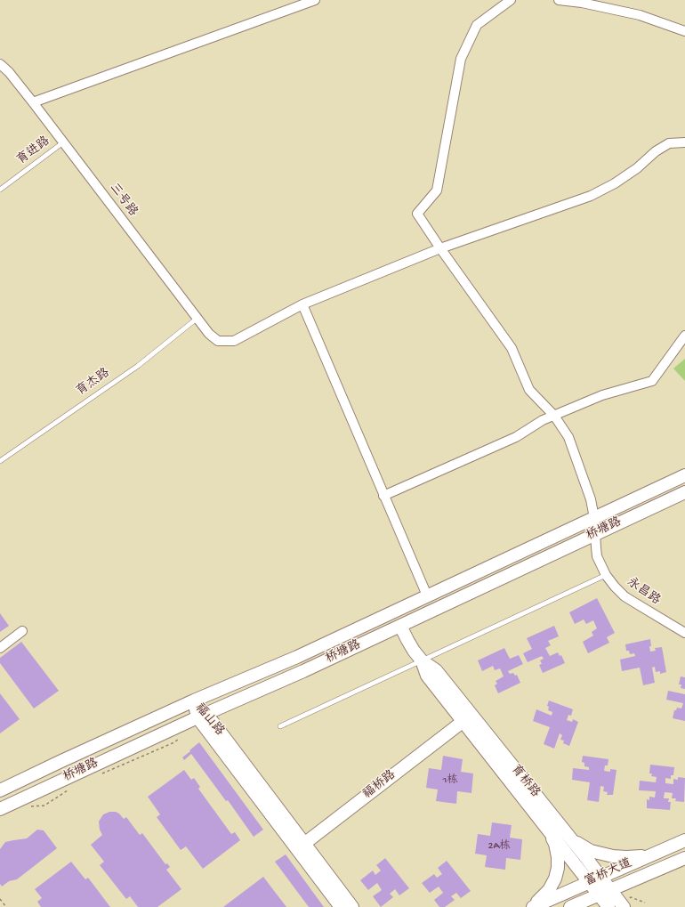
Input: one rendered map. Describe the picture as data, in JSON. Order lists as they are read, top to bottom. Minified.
{"streets":{"street":["三号路","桥塘路","永昌路","福山路","育桥路","福桥路","富桥大道"],"lane":["育进路","育杰路"]},"crossings":[["育进路","三号路"],["三号路","育杰路"],["桥塘路","永昌路"],["桥塘路","福山路"],["桥塘路","育桥路"],["福山路","福桥路"],["育桥路","福桥路"],["育桥路","富桥大道"]],"house_numbers":["1栋","2A栋"]}
